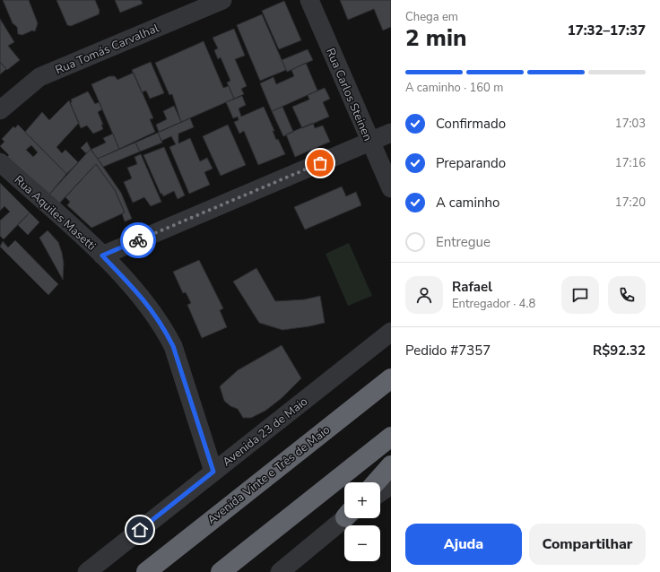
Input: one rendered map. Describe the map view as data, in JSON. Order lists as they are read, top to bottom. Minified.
{"streets":{"highway":["Avenida Vinte e Três de Maio"],"street":["Rua Tomás Carvalhal","Rua Carlos Steinen","Rua Aquiles Masetti","Avenida 23 de Maio"]},"crossings":[["Rua Aquiles Masetti","Avenida 23 de Maio"]],"page":{"heading":["2 min","Chega em","17:32–17:37"],"panel":["Rafael","Entregador · 4.8","Pedido #7357","R$92.32"],"bar":"A caminho · 160 m","list":[["Confirmado","17:03"],["Preparando","17:16"],["A caminho","17:20"],"Entregue"],"map_buttons":["+","−"],"buttons":["Ajuda","Compartilhar"]}}
